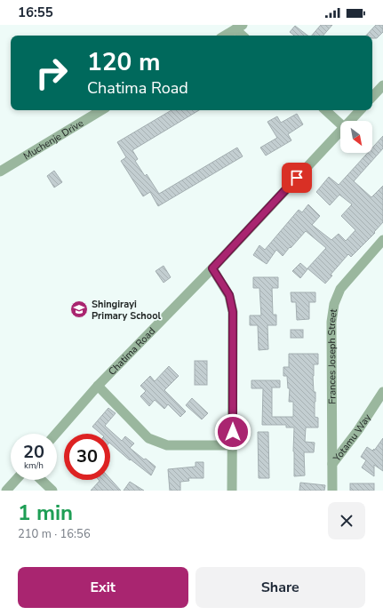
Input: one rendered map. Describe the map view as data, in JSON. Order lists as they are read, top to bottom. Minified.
{"streets":{"street":["Muchenje Drive","Chatima Road","Frances Joseph Street","Yotamu Way"]},"crossings":[["Frances Joseph Street","Yotamu Way"]],"places":{"school or university":["Shingirayi Primary School"]},"north":"bottom right","page":{"status":"16:55","turn":["120 m","Chatima Road"],"speed":"20 km/h","limit":"30","heading":["1 min","210 m · 16:56"],"buttons":["Exit","Share"]}}
